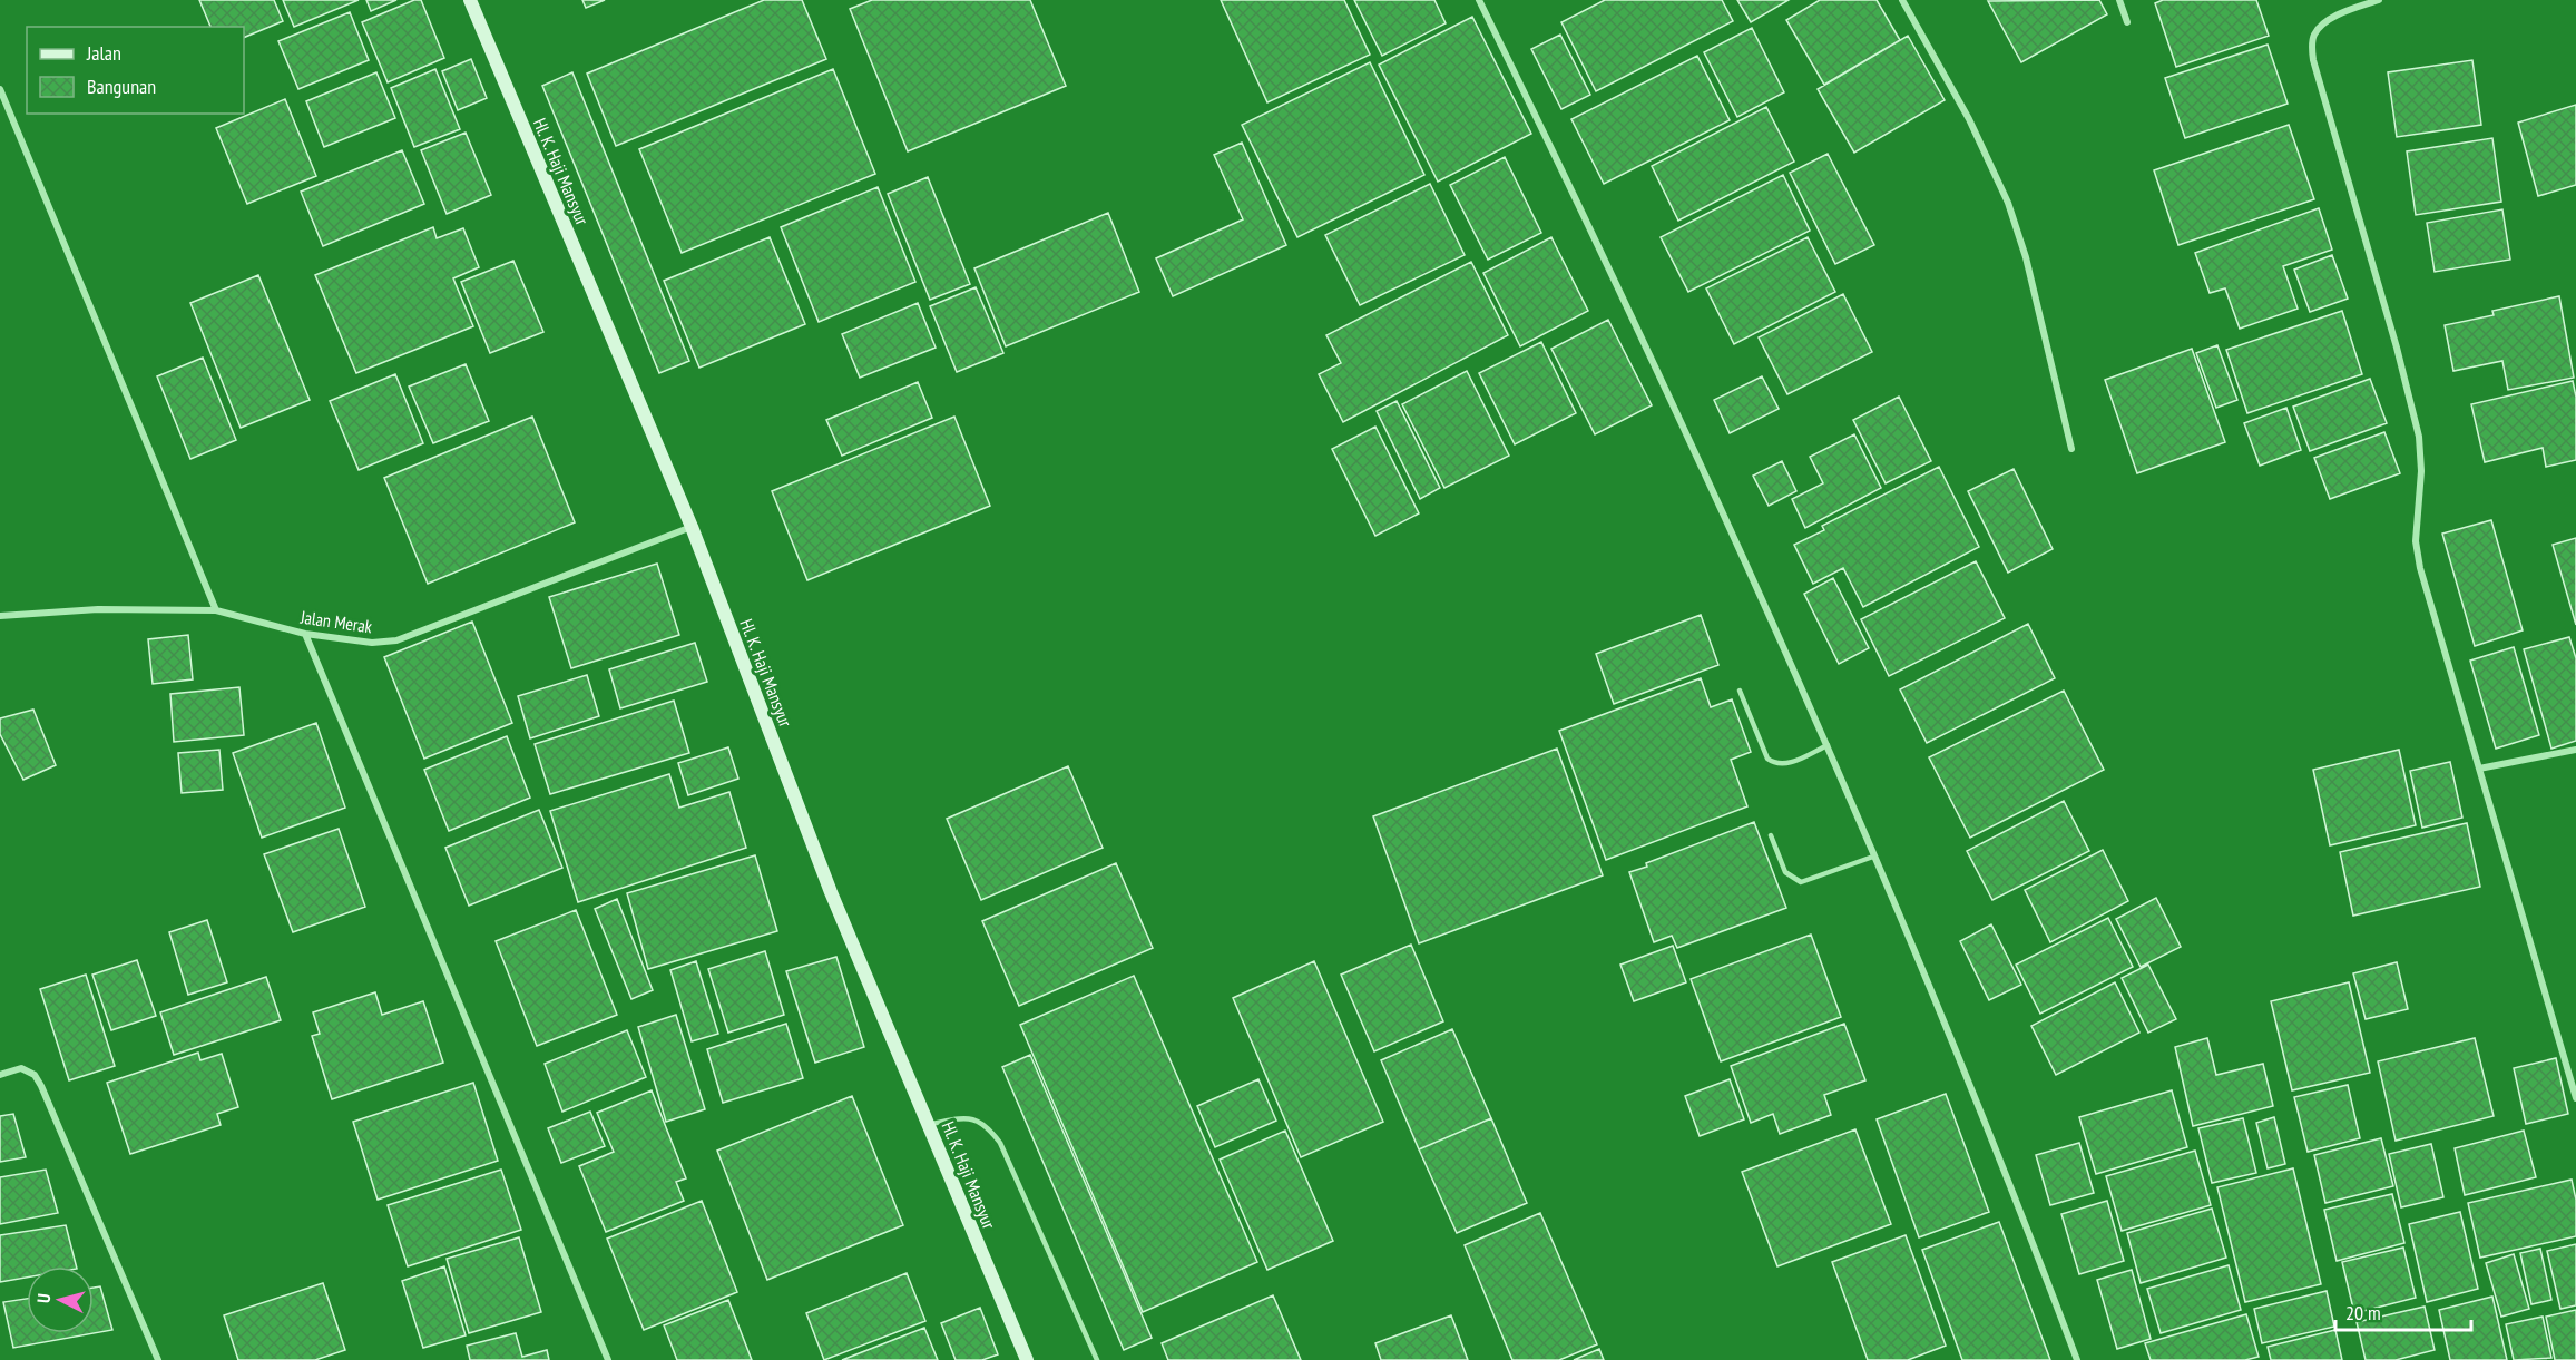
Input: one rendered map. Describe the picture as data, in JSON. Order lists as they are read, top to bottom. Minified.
{"streets":{"street":["Hl. K. Haji Mansyur","Jalan Merak"]},"crossings":[["Hl. K. Haji Mansyur","Jalan Merak"]],"legend":["Jalan","Bangunan"],"scale_bar":"20 m","north":"left"}
